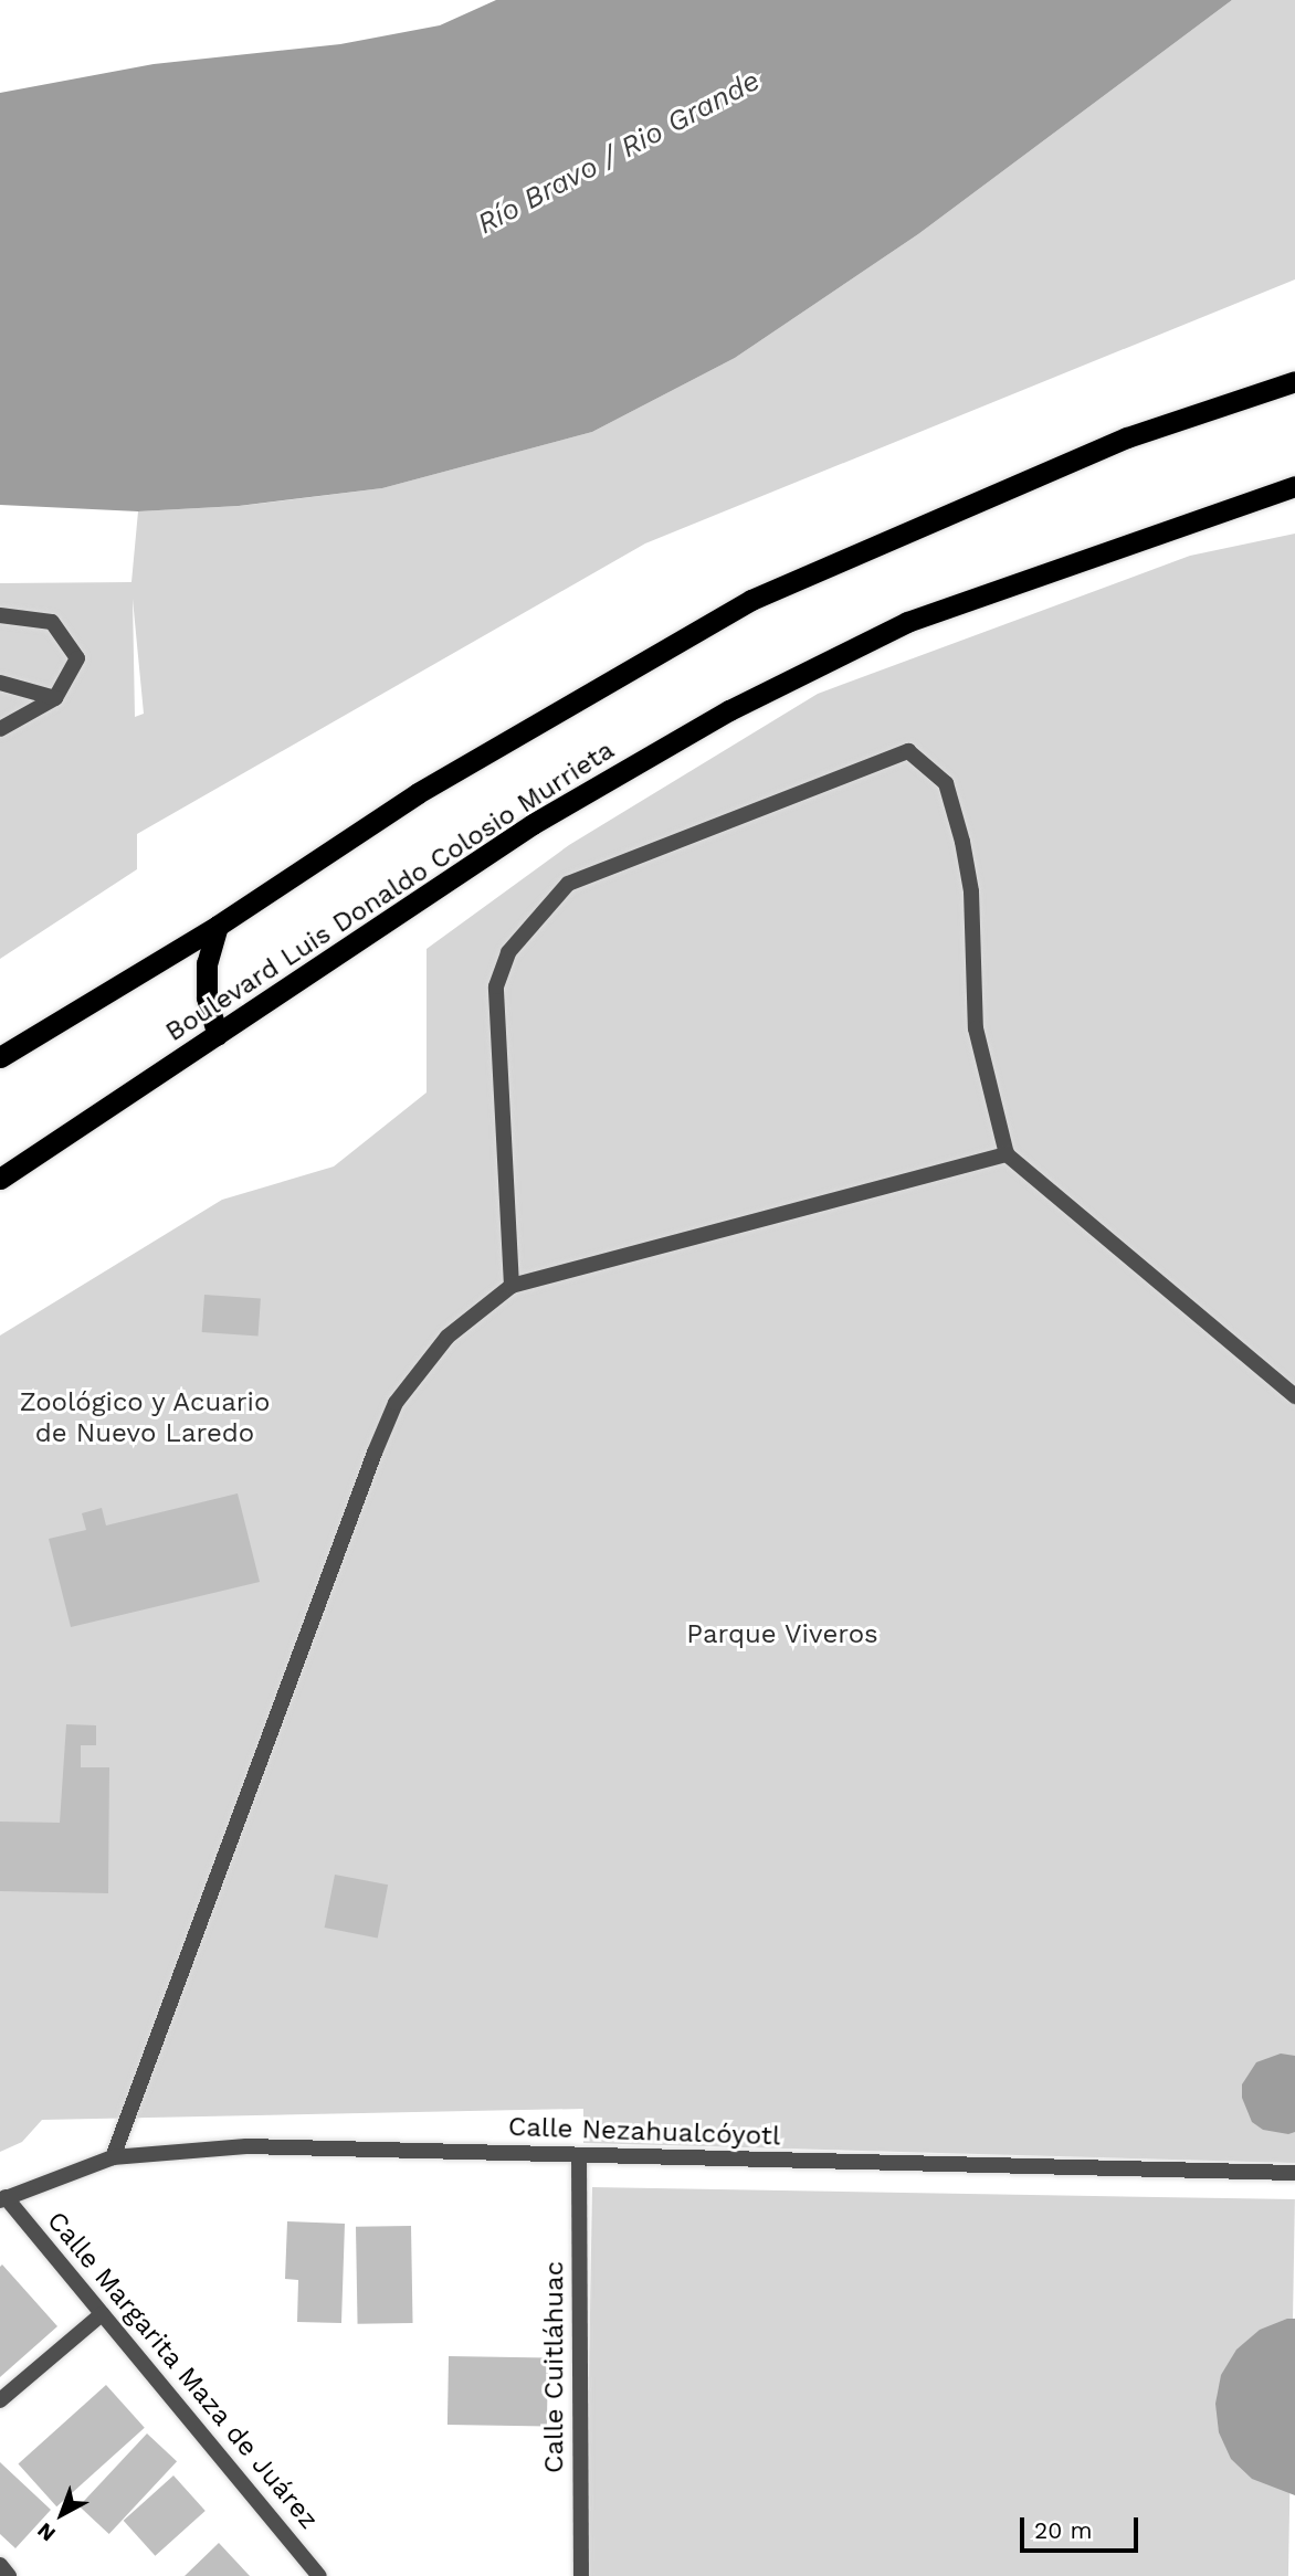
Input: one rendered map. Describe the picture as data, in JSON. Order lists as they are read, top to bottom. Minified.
{"streets":{"highway":["Boulevard Luis Donaldo Colosio Murrieta"],"street":["Calle Nezahualcóyotl","Calle Cuitláhuac","Calle Margarita Maza de Juárez"]},"crossings":[["Calle Nezahualcóyotl","Calle Cuitláhuac"],["Calle Nezahualcóyotl","Calle Margarita Maza de Juárez"]],"water":["Río Bravo / Rio Grande"],"parks":["Zoológico y Acuario de Nuevo Laredo","Parque Viveros"],"scale_bar":"20 m","north":"bottom left"}
